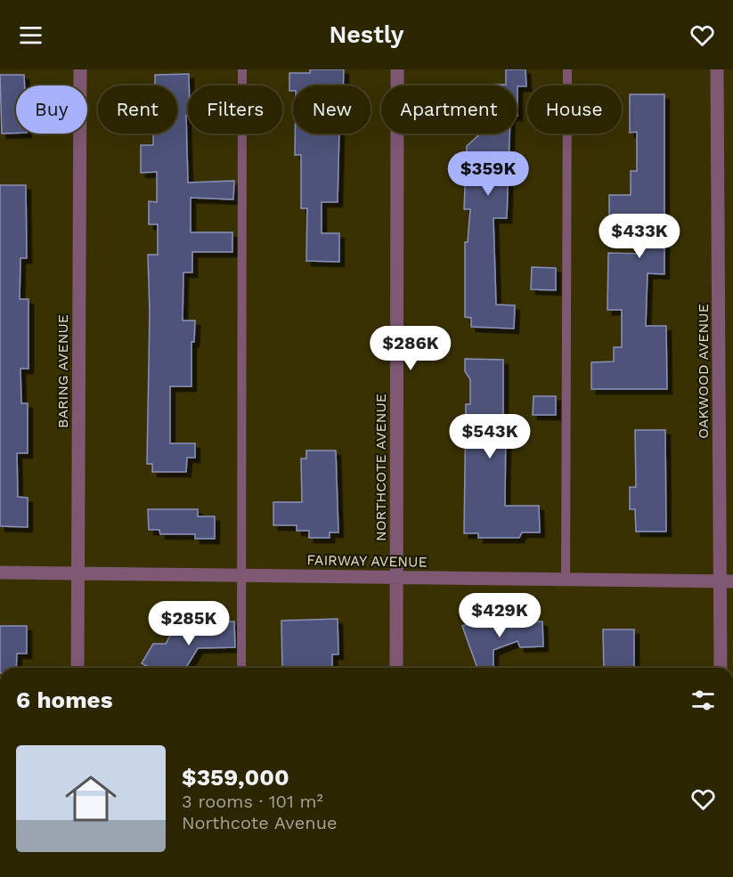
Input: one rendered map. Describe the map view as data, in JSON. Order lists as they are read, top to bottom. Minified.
{"streets":{"street":["BARING AVENUE","OAKWOOD AVENUE","NORTHCOTE AVENUE","FAIRWAY AVENUE"]},"crossings":[["BARING AVENUE","FAIRWAY AVENUE"],["OAKWOOD AVENUE","FAIRWAY AVENUE"],["NORTHCOTE AVENUE","FAIRWAY AVENUE"]],"page":{"header":"Nestly","chip":["Buy","Rent","Filters","New","Apartment","House"],"price":["$359K","$433K","$286K","$543K","$429K","$285K"],"heading":"6 homes","list":[{"name":"$359,000","note":"3 rooms · 101 m² · Northcote Avenue"}]}}
